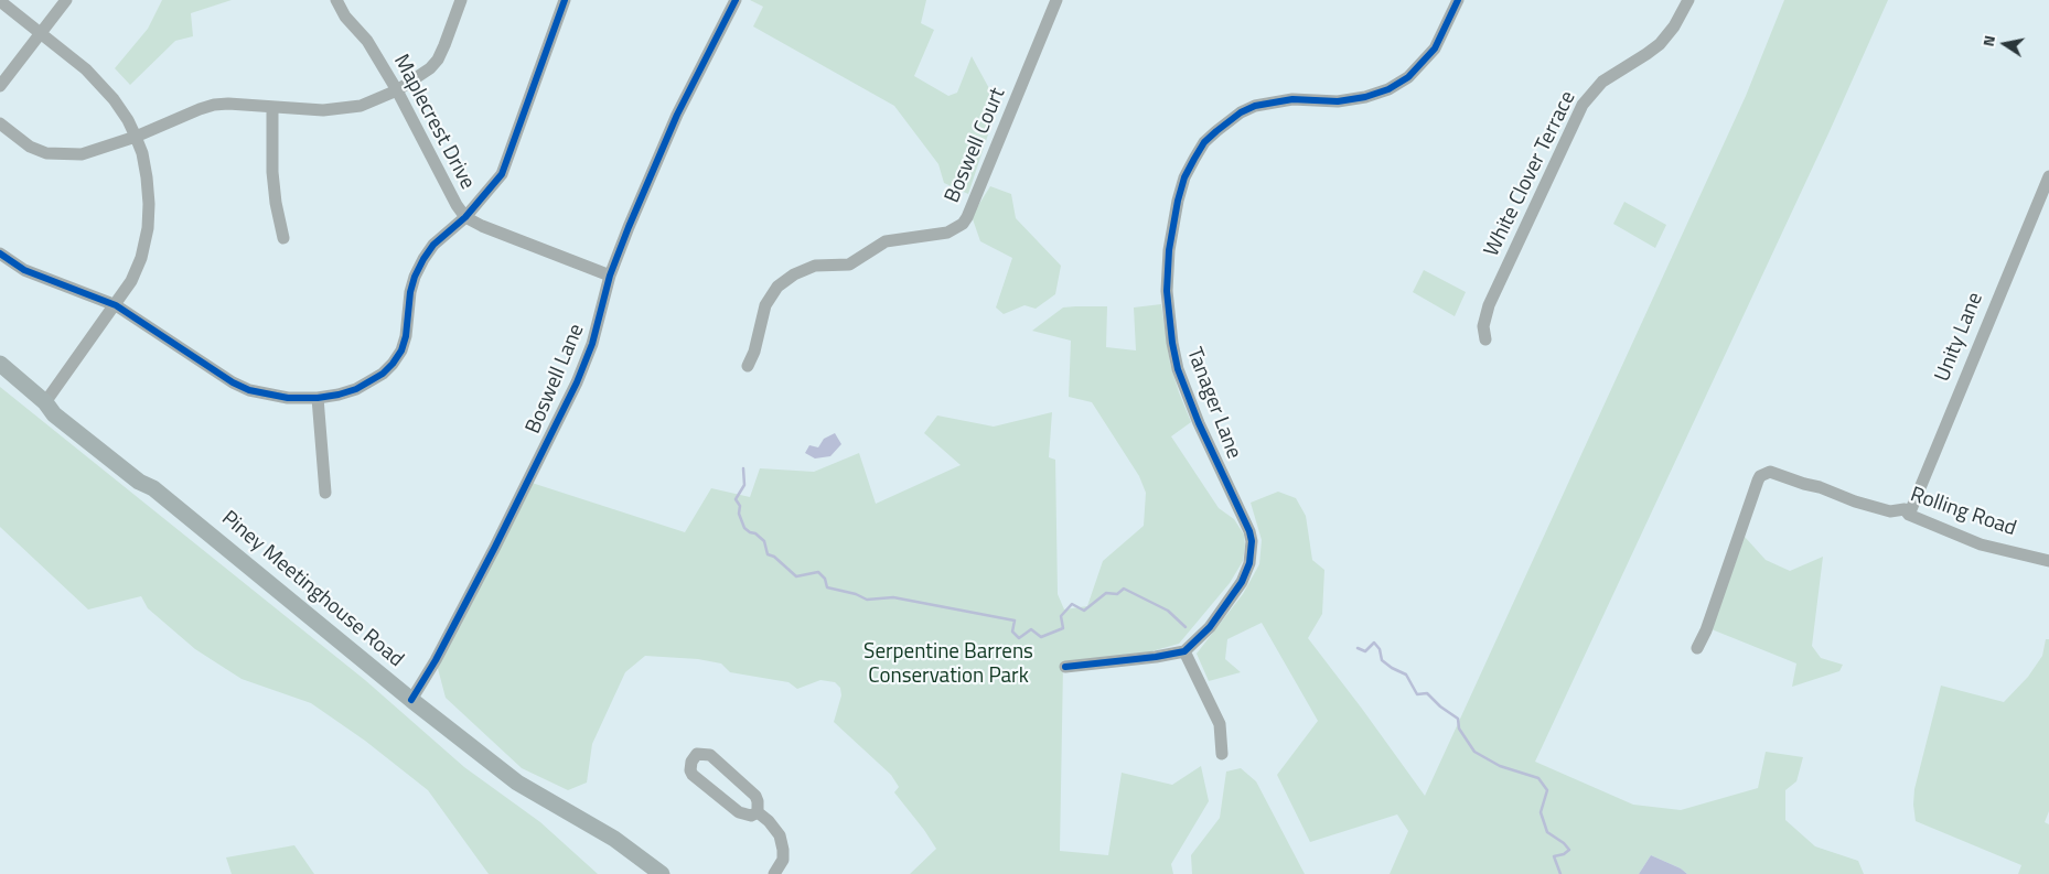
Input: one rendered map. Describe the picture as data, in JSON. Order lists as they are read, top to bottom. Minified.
{"streets":{"main road":["Piney Meetinghouse Road"],"street":["Maplecrest Drive","Boswell Court","White Clover Terrace","Unity Lane","Boswell Lane","Tanager Lane","Rolling Road"]},"crossings":[["Maplecrest Drive","Boswell Lane"],["Unity Lane","Rolling Road"],["Boswell Lane","Piney Meetinghouse Road"]],"parks":["Serpentine Barrens Conservation Park"],"north":"left"}
